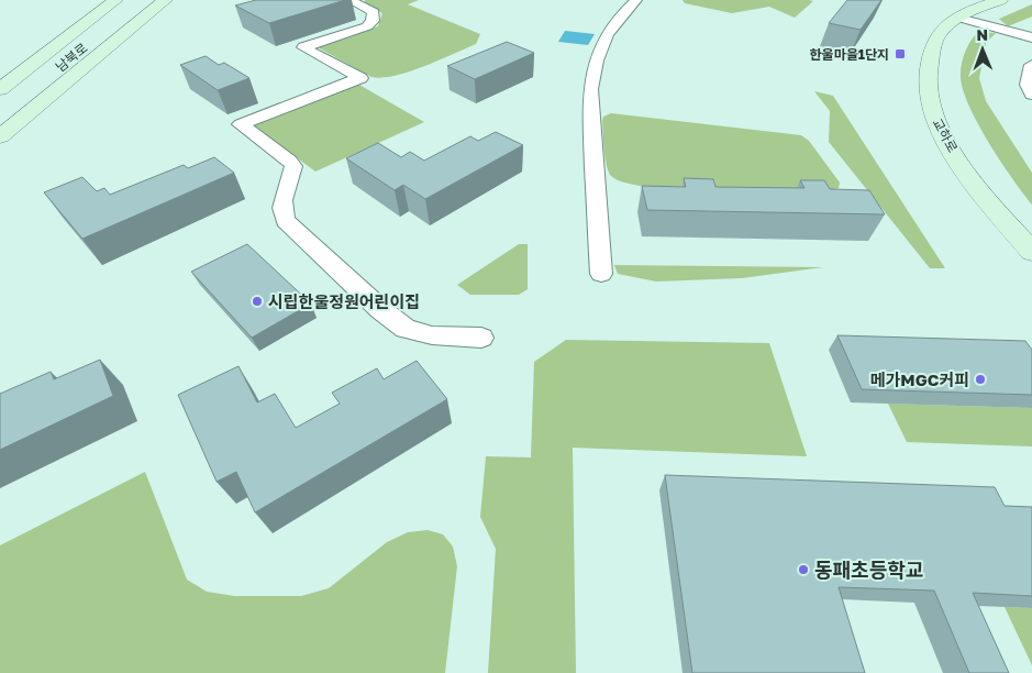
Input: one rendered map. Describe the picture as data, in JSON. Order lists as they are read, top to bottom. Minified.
{"streets":{"main road":["남북로","교하로"]},"places":{"transit":["한울마을1단지"],"other":["시립한울정원어린이집","메가MGC커피","동패초등학교"]},"north":"top"}
